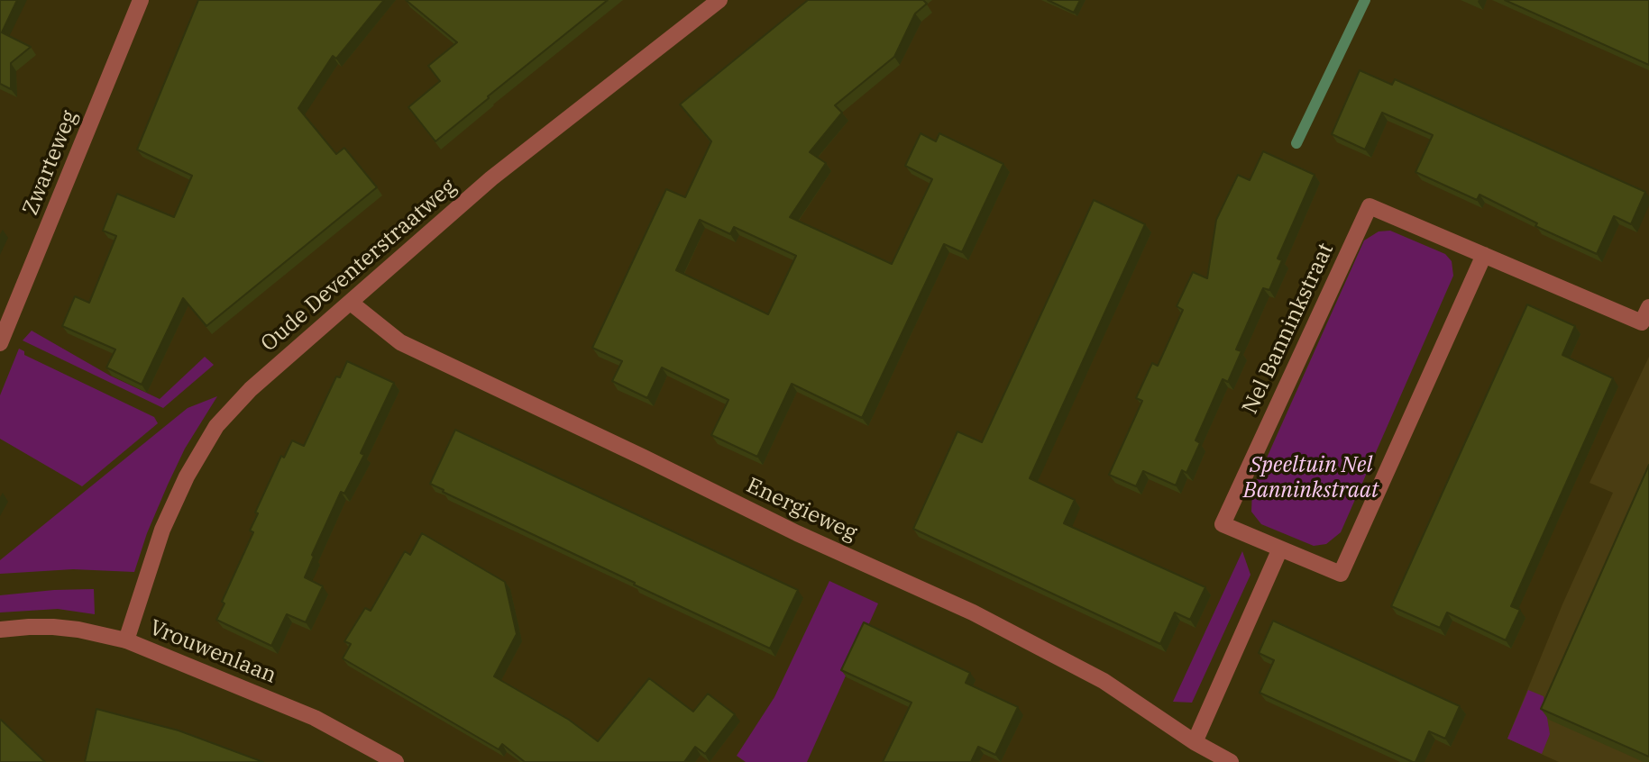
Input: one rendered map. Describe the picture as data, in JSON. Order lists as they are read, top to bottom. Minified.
{"streets":{"street":["Zwarteweg","Oude Deventerstraatweg","Nel Banninkstraat","Energieweg","Vrouwenlaan"]},"crossings":[["Oude Deventerstraatweg","Energieweg"],["Oude Deventerstraatweg","Vrouwenlaan"]],"parks":["Speeltuin Nel Banninkstraat"]}
